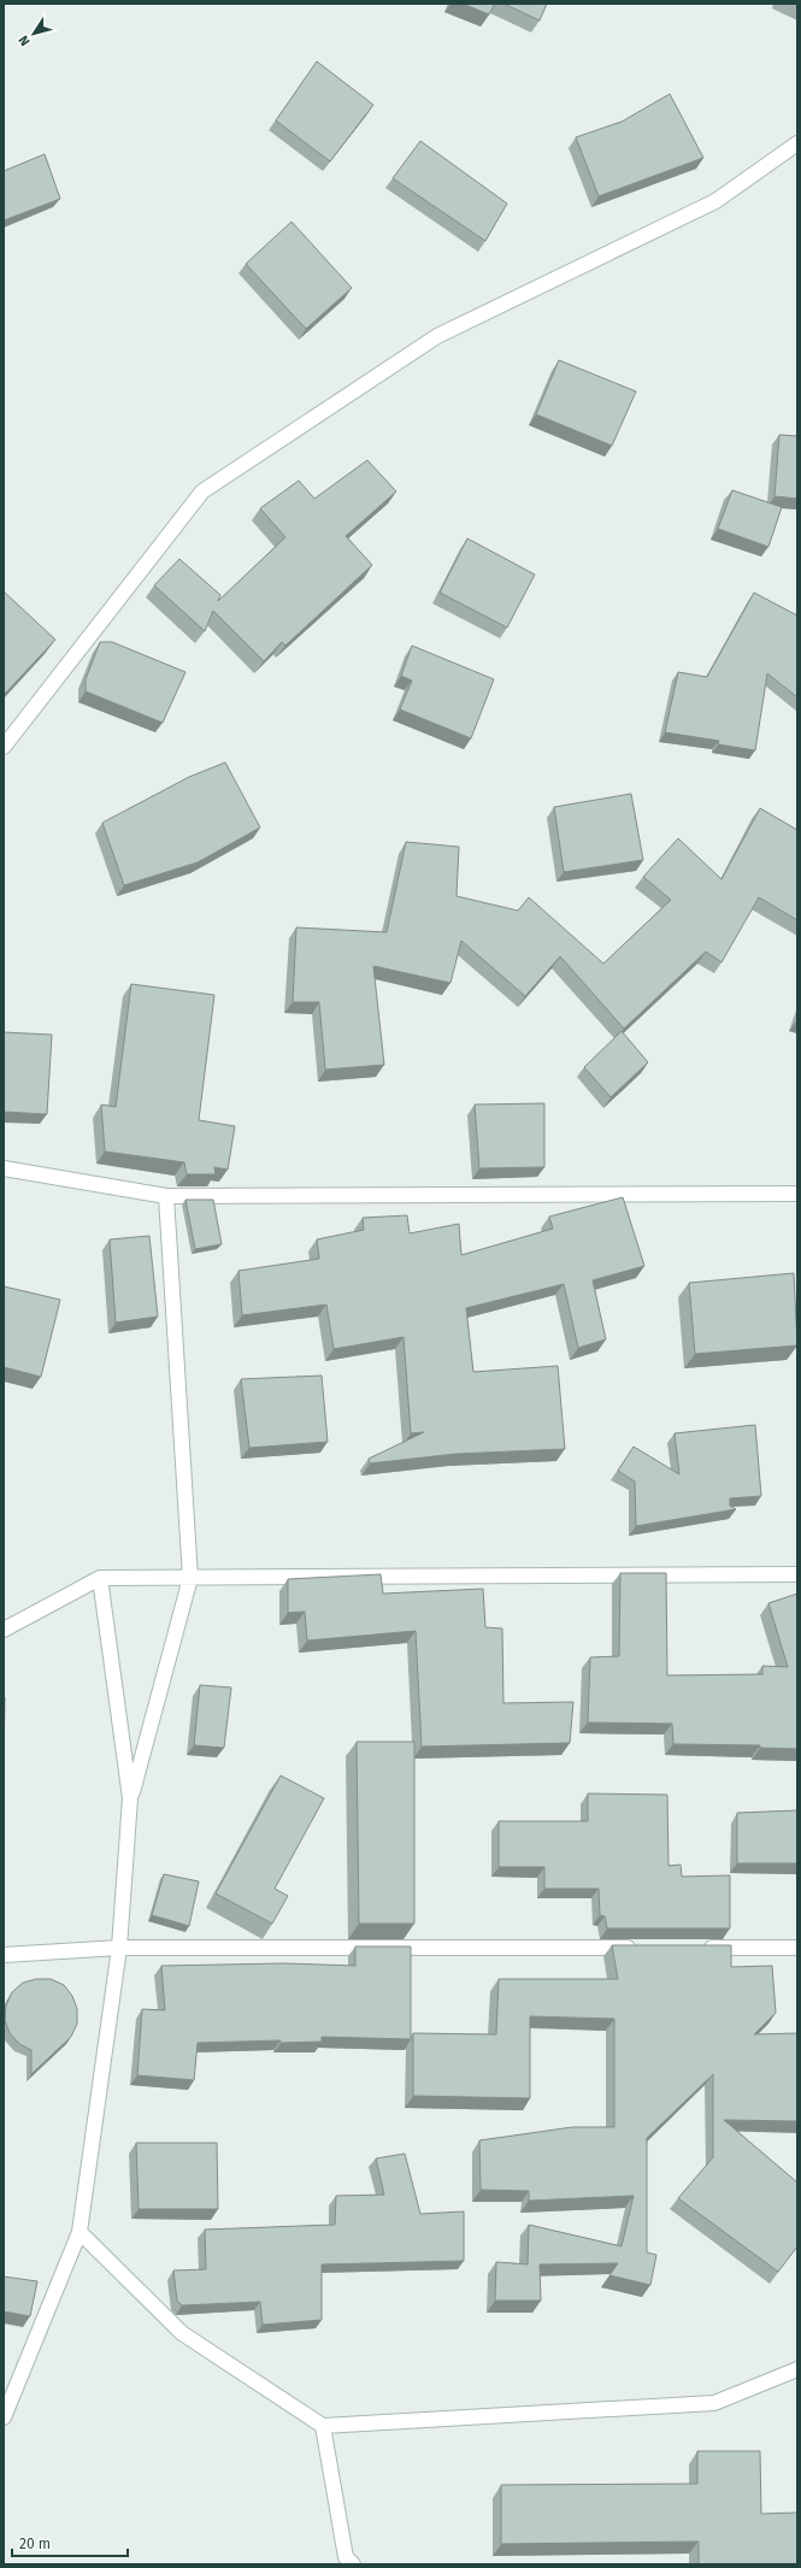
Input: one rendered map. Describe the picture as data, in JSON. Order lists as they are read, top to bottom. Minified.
{"scale_bar":"20 m","north":"bottom left"}
